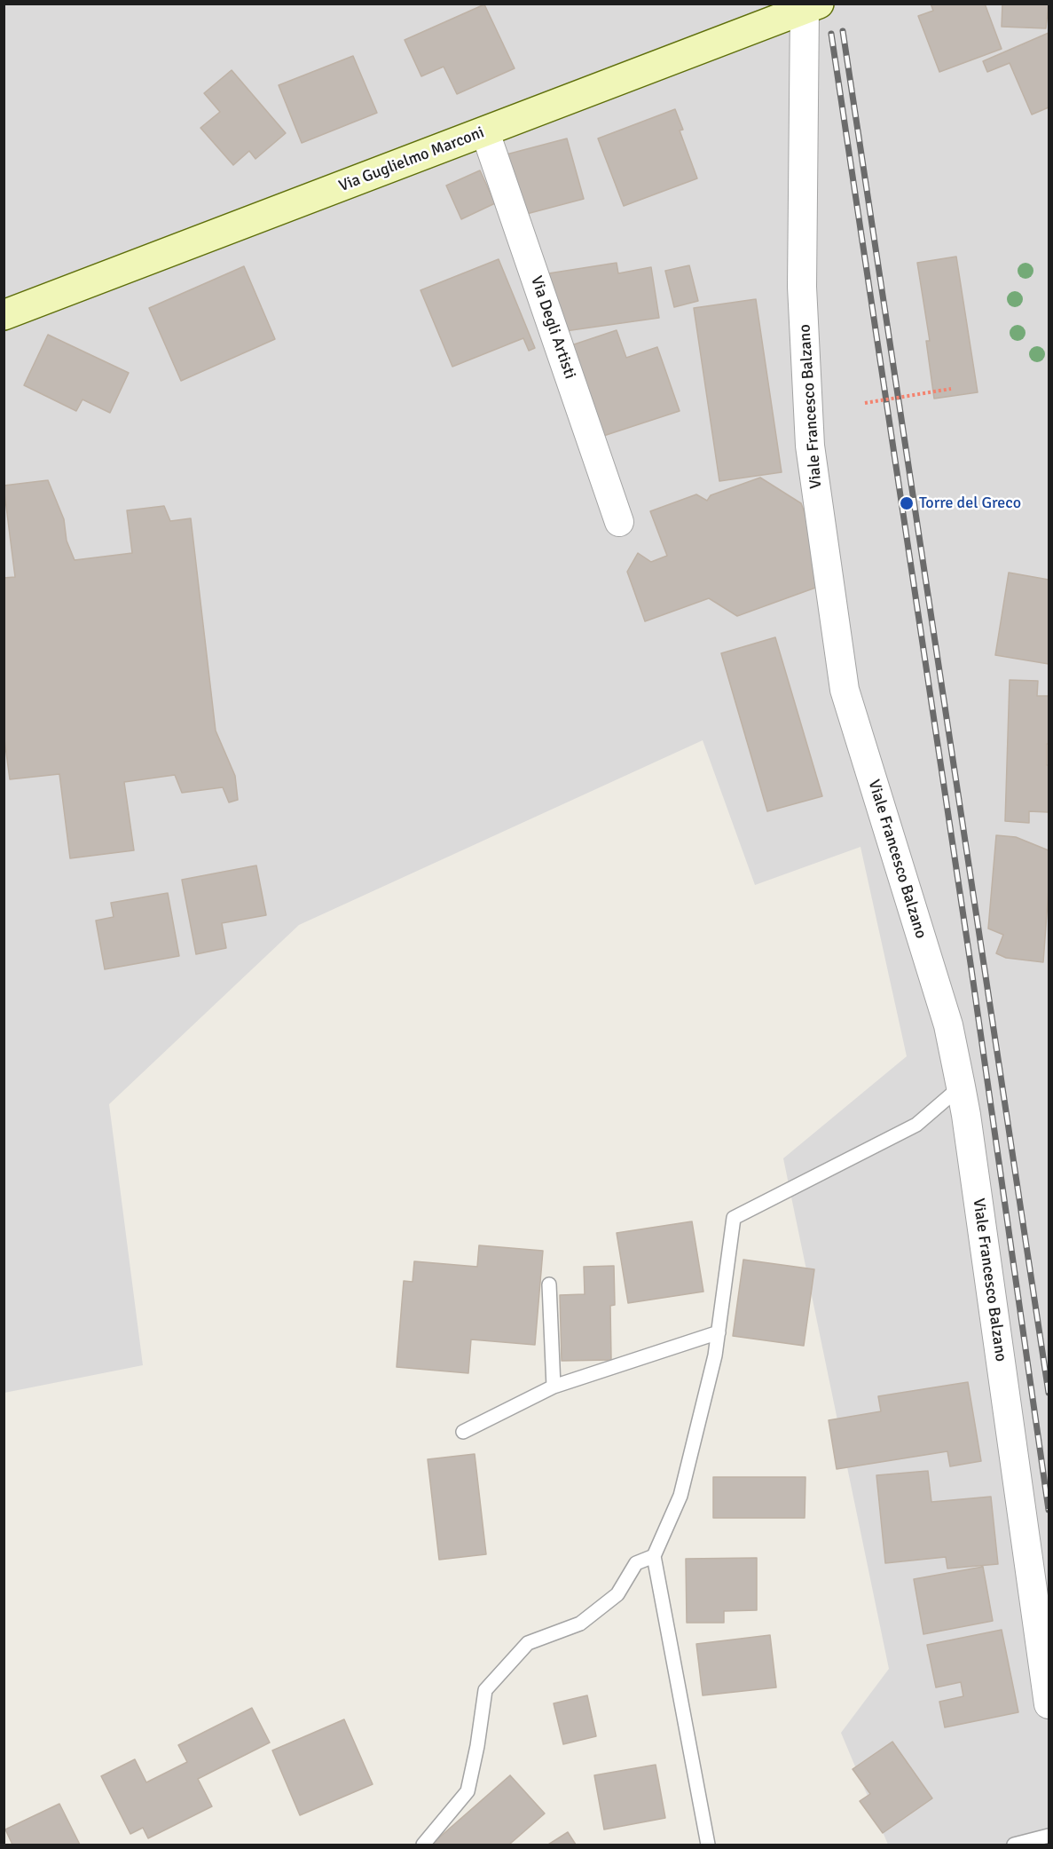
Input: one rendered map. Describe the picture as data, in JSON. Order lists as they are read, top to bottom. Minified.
{"streets":{"street":["Via Guglielmo Marconi","Via Degli Artisti","Viale Francesco Balzano"]},"crossings":[["Via Guglielmo Marconi","Via Degli Artisti"],["Via Guglielmo Marconi","Viale Francesco Balzano"]],"places":["Torre del Greco"]}
